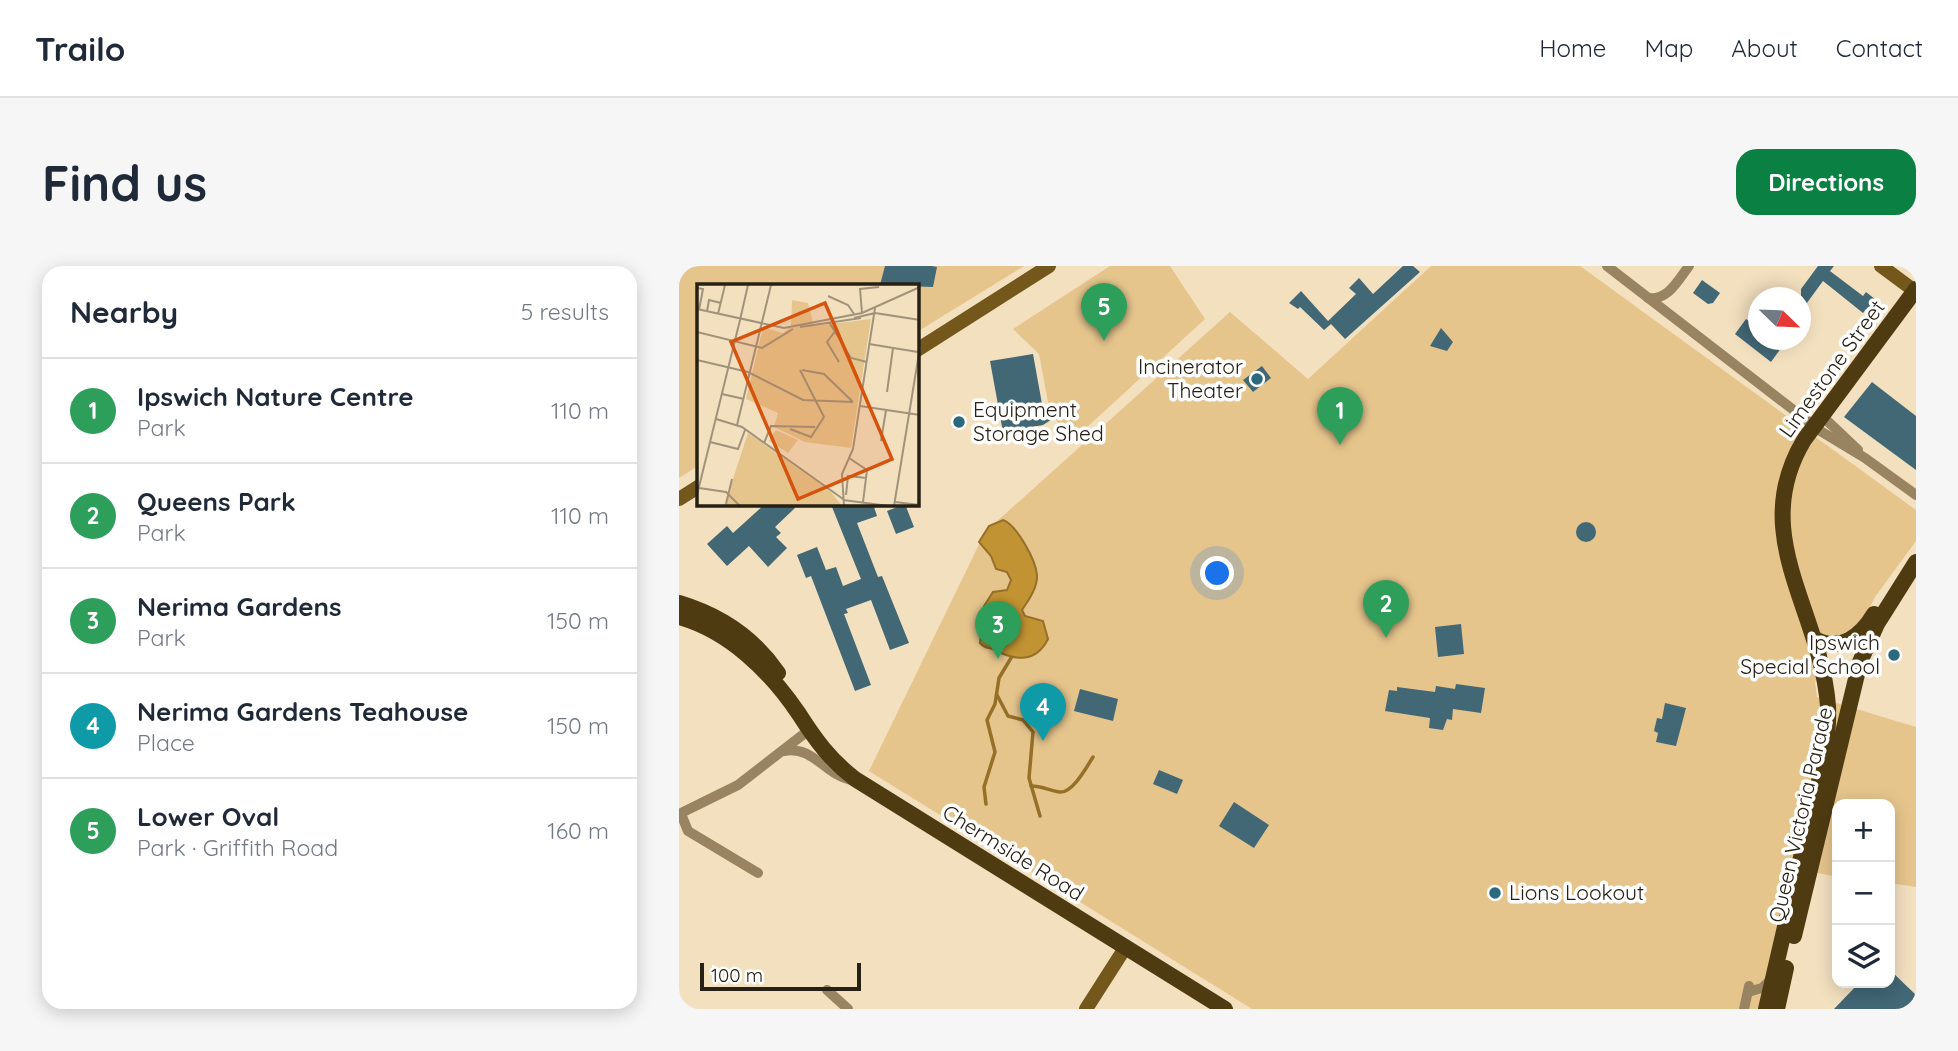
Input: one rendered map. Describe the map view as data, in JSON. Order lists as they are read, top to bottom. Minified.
{"streets":{"main road":["Limestone Street","Queen Victoria Parade","Chermside Road"]},"crossings":[["Limestone Street","Queen Victoria Parade"]],"places":["Incinerator Theater","Equipment Storage Shed","Ipswich Special School","Lions Lookout"],"scale_bar":"100 m","north":"bottom right","page":{"header":"Trailo","nav":["Home","Map","About","Contact"],"buttons":"Directions","title":"Find us","heading":["Nearby","5 results"],"pins":["5","1","2","3","4"],"list":[{"mark":"1","name":"Ipswich Nature Centre","note":"Park","value":"110 m"},{"mark":"2","name":"Queens Park","note":"Park","value":"110 m"},{"mark":"3","name":"Nerima Gardens","note":"Park","value":"150 m"},{"mark":"4","name":"Nerima Gardens Teahouse","note":"Place","value":"150 m"},{"mark":"5","name":"Lower Oval","note":"Park · Griffith Road","value":"160 m"}],"map_buttons":["+","−"],"scale":"100 m"}}
